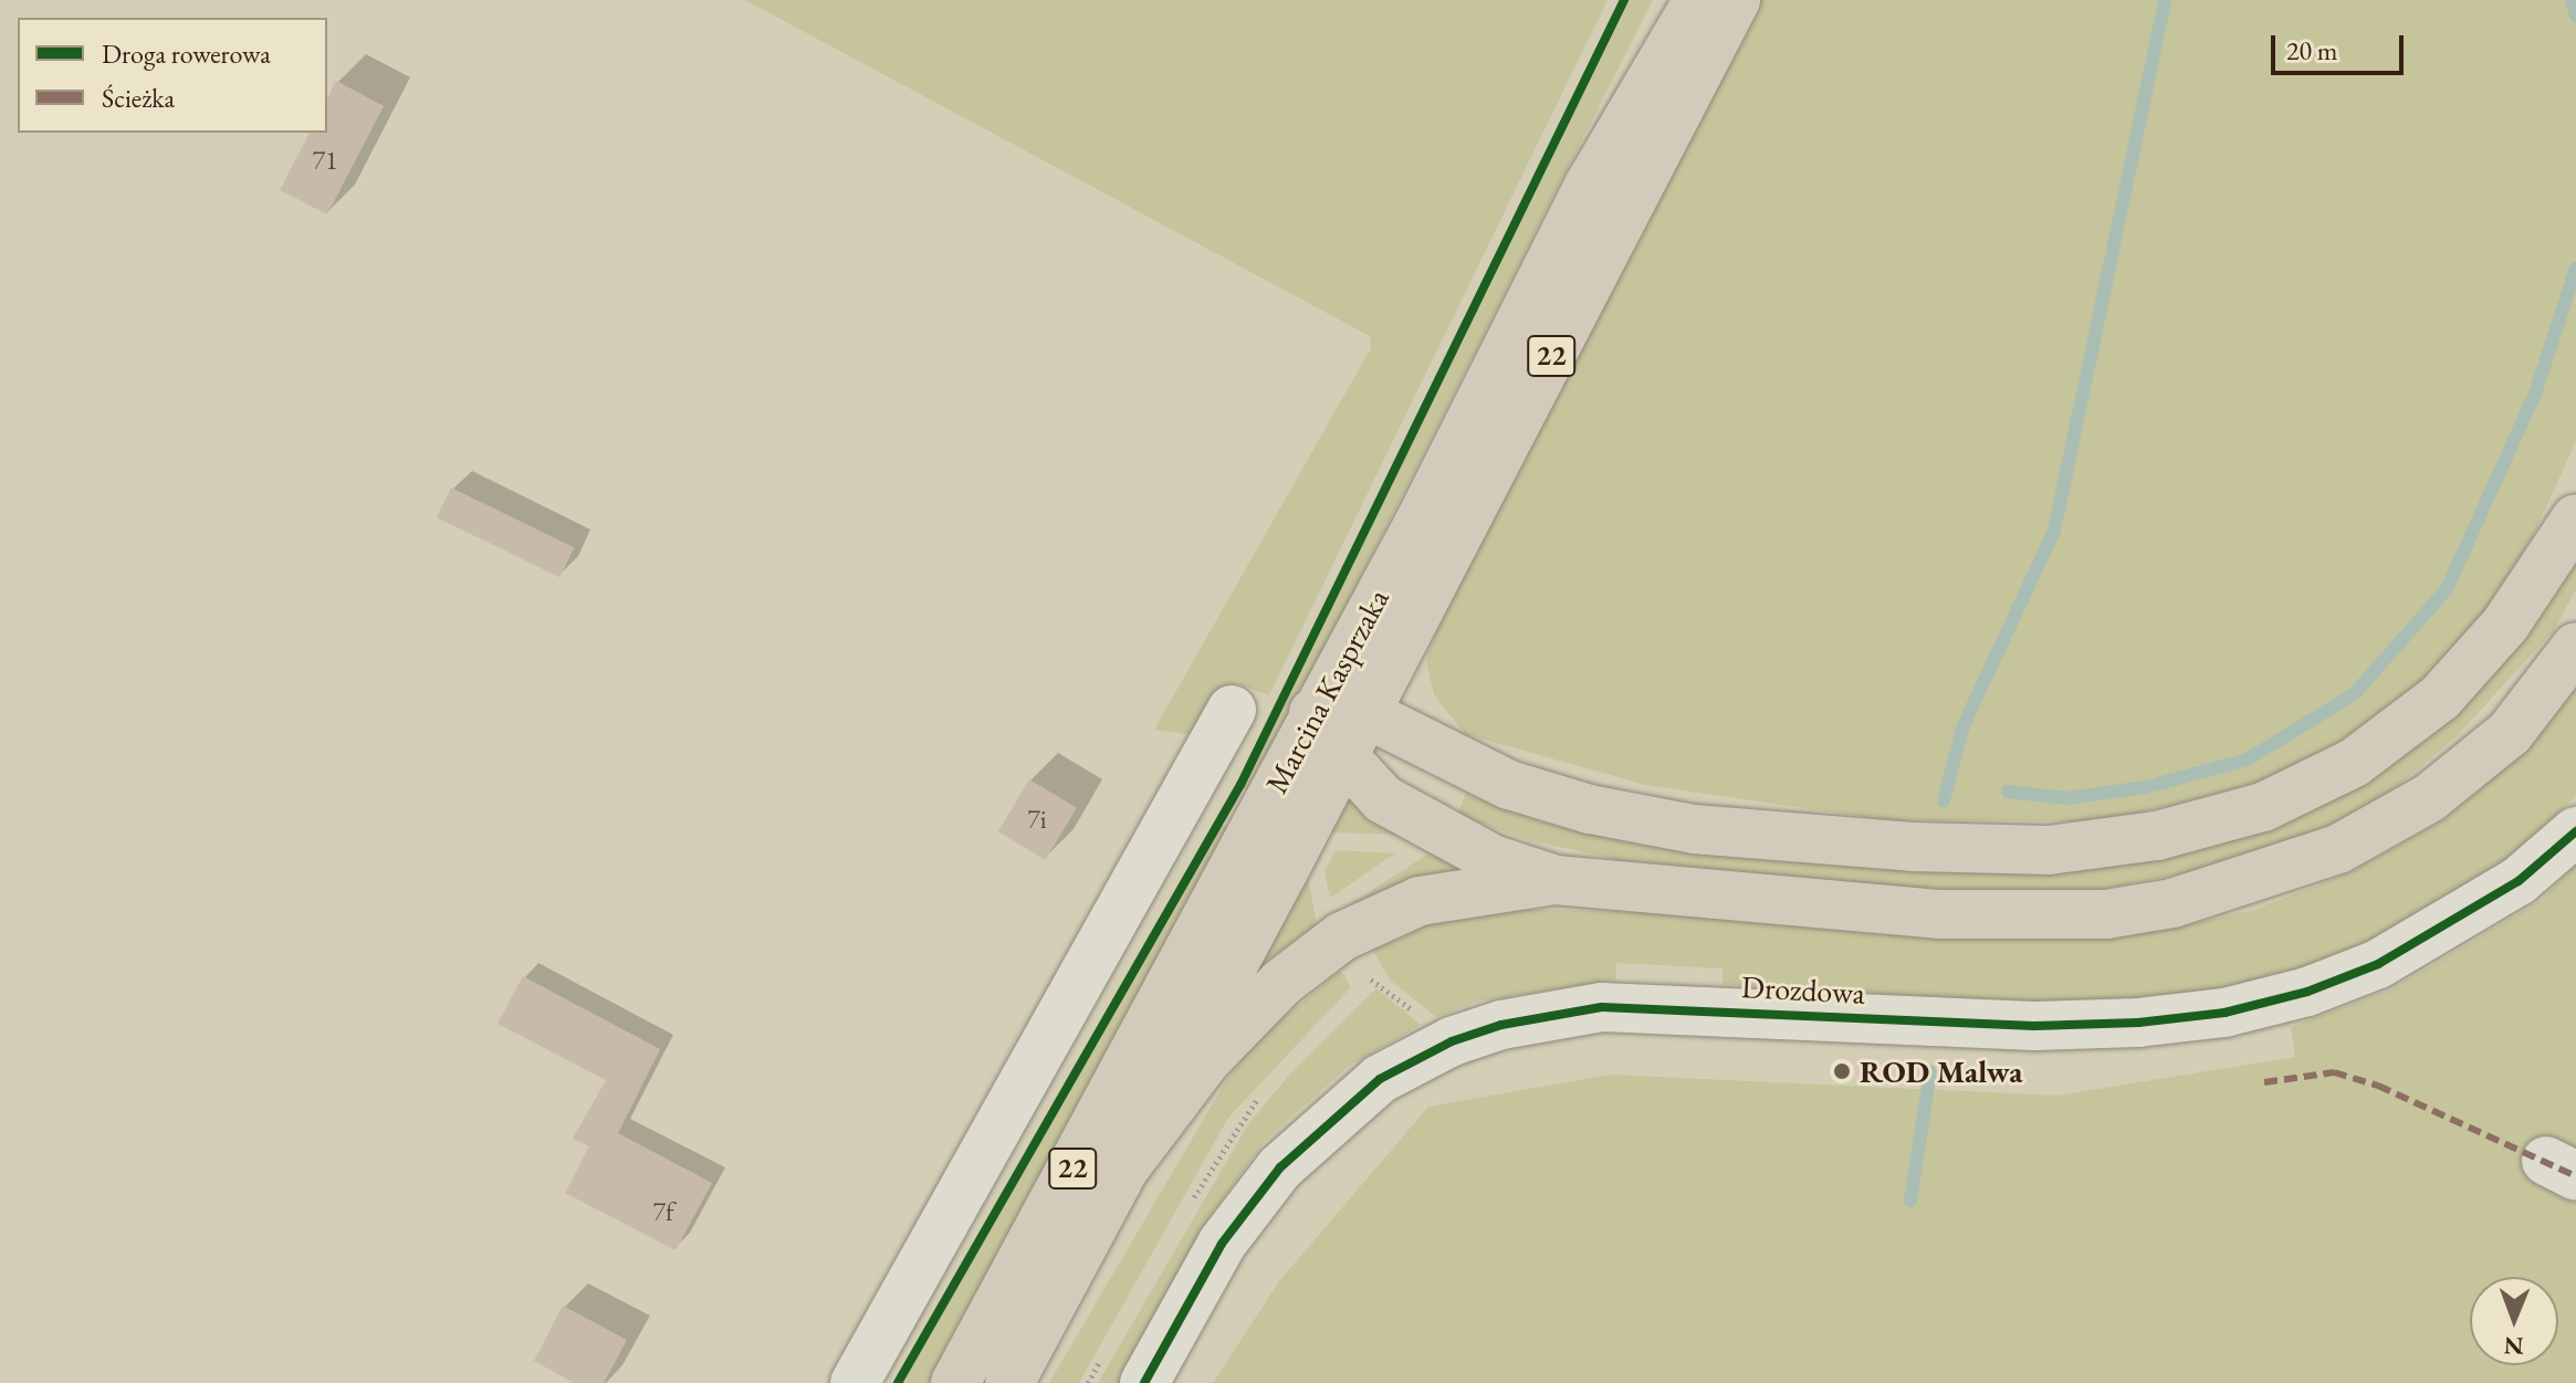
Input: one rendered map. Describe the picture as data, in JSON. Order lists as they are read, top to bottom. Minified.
{"streets":{"main road":["22","Marcina Kasprzaka"],"street":["Drozdowa"]},"places":["ROD Malwa"],"house_numbers":["71","7i","7f"],"legend":["Droga rowerowa","Ścieżka"],"scale_bar":"20 m","north":"bottom"}
